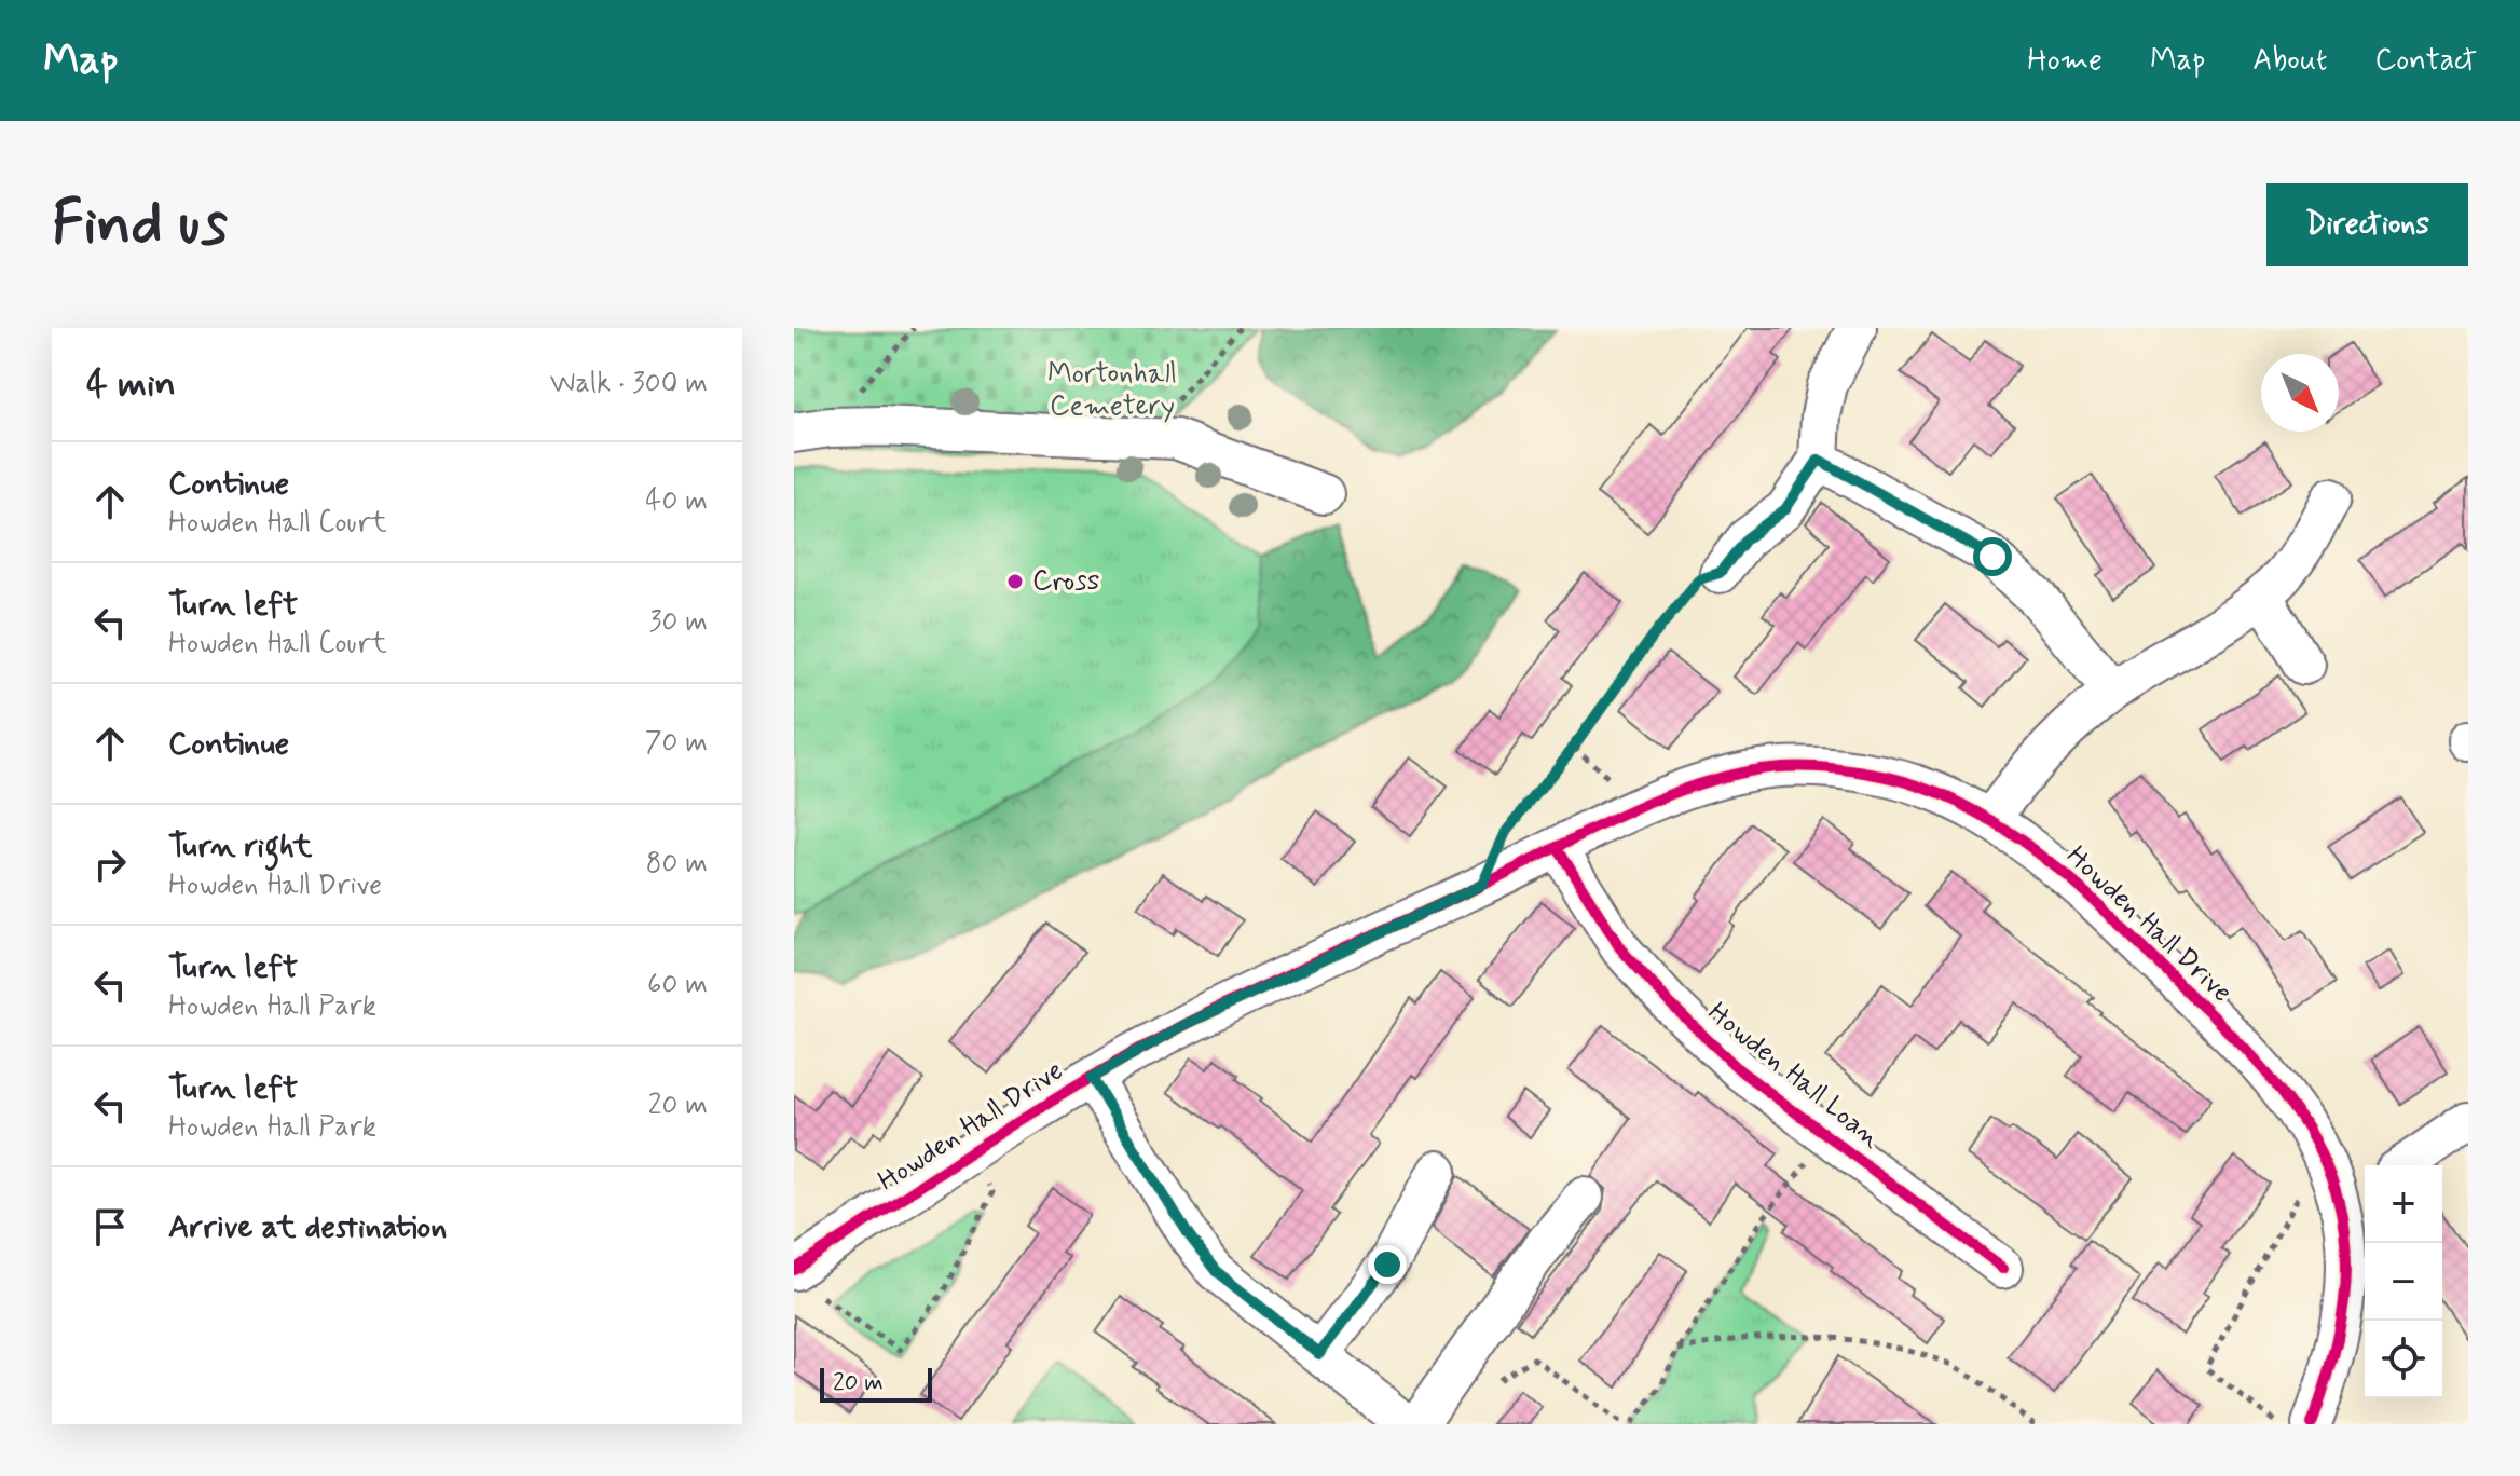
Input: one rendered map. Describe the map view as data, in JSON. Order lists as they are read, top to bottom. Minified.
{"streets":{"street":["Howden Hall Drive","Howden Hall Loan"]},"crossings":[["Howden Hall Drive","Howden Hall Loan"]],"parks":["Mortonhall Cemetery"],"places":["Cross"],"scale_bar":"20 m","north":"bottom right","page":{"header":"Map","nav":["Home","Map","About","Contact"],"buttons":"Directions","title":"Find us","heading":["4 min","Walk · 300 m"],"list":[["Continue","Howden Hall Court","40 m"],["Turn left","Howden Hall Court","30 m"],["Continue","70 m"],["Turn right","Howden Hall Drive","80 m"],["Turn left","Howden Hall Park","60 m"],["Turn left","Howden Hall Park","20 m"],"Arrive at destination"],"map_buttons":["+","−"],"scale":"20 m"}}
